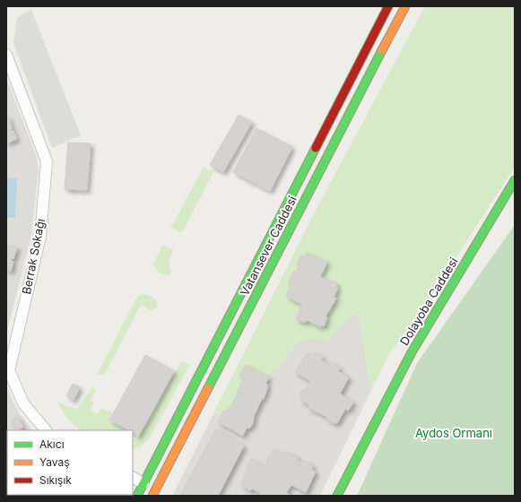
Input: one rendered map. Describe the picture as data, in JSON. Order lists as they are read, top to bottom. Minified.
{"streets":{"main road":["Vatansever Caddesi","Dolayoba Caddesi"],"street":["Berrak Sokağı"]},"parks":["Aydos Ormanı"],"legend":["Akıcı","Yavaş","Sıkışık"]}
